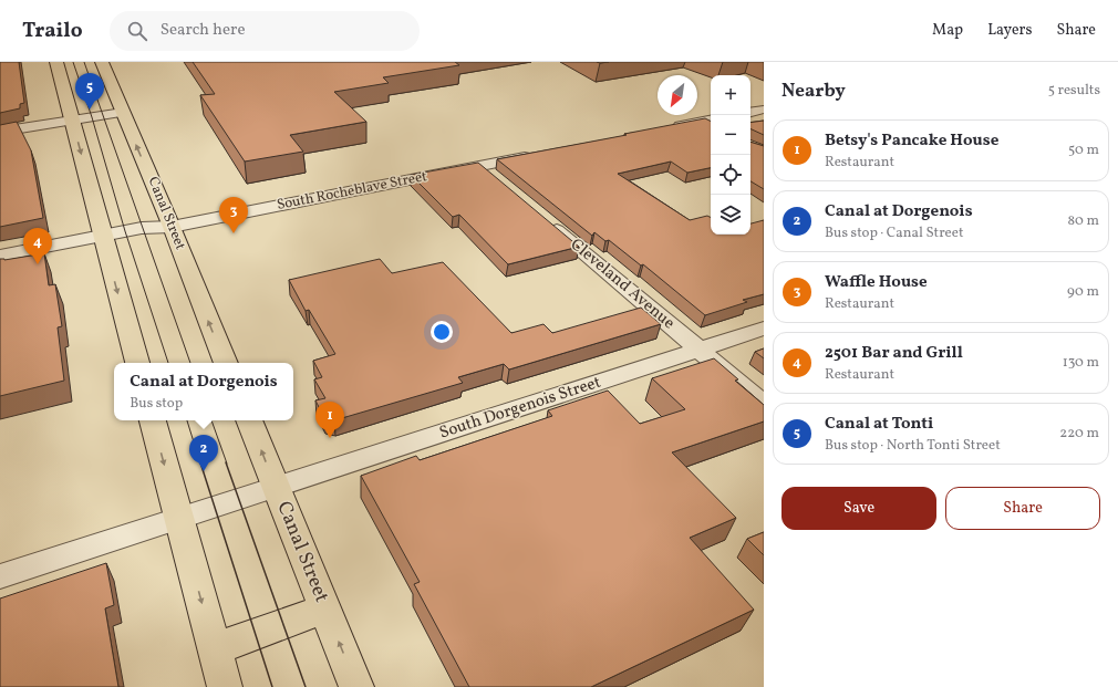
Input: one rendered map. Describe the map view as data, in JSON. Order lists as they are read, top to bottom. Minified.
{"streets":{"main road":["Canal Street"],"street":["South Rocheblave Street","Cleveland Avenue","South Dorgenois Street"]},"crossings":[["South Rocheblave Street","Canal Street"],["Canal Street","South Dorgenois Street"],["Cleveland Avenue","South Dorgenois Street"]],"north":"bottom left","page":{"header":"Trailo","search":"Search here","nav":["Map","Layers","Share"],"heading":["Nearby","5 results"],"pins":["5","3","4","1","2"],"map_buttons":["+","−"],"list":[{"mark":"1","name":"Betsy's Pancake House","note":"Restaurant","value":"50 m"},{"mark":"2","name":"Canal at Dorgenois","note":"Bus stop · Canal Street","value":"80 m"},{"mark":"3","name":"Waffle House","note":"Restaurant","value":"90 m"},{"mark":"4","name":"2501 Bar and Grill","note":"Restaurant","value":"130 m"},{"mark":"5","name":"Canal at Tonti","note":"Bus stop · North Tonti Street","value":"220 m"}],"popup":["Canal at Dorgenois","Bus stop"],"buttons":["Save","Share"]}}
